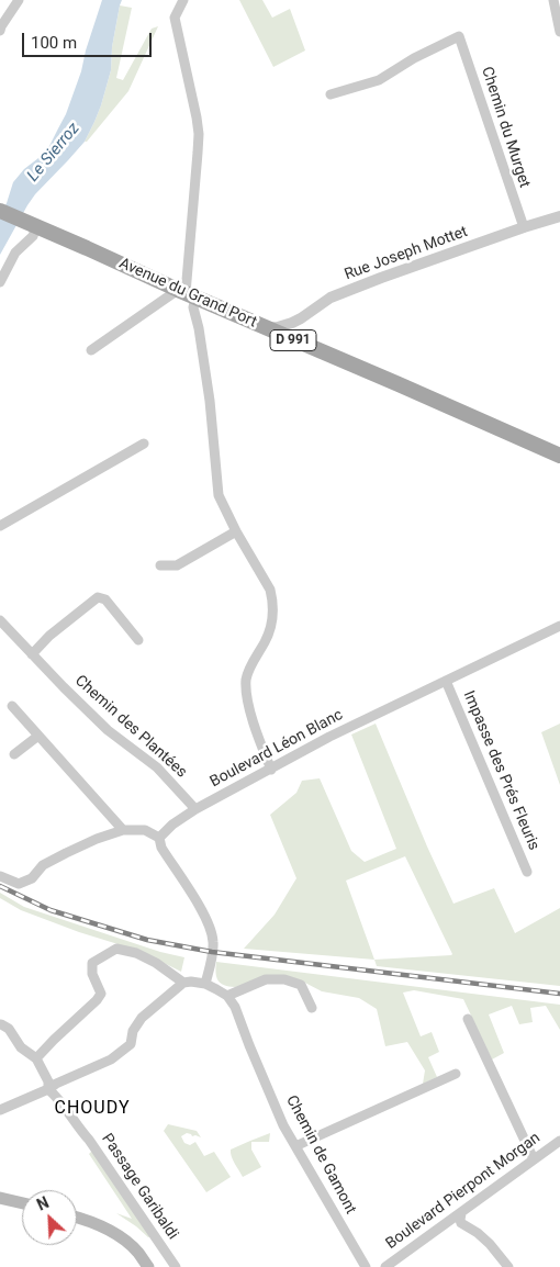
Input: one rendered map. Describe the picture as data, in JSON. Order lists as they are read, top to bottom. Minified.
{"streets":{"main road":["Avenue du Grand Port","D 991"],"street":["Chemin du Murget","Rue Joseph Mottet","Chemin des Plantées","Boulevard Léon Blanc","Impasse des Prés Fleuris","Chemin de Gamont","Passage Garibaldi","Boulevard Pierpont Morgan"]},"crossings":[["Chemin du Murget","Rue Joseph Mottet"],["Rue Joseph Mottet","Avenue du Grand Port"],["Avenue du Grand Port","D 991"],["Chemin des Plantées","Boulevard Léon Blanc"],["Boulevard Léon Blanc","Impasse des Prés Fleuris"]],"districts":["CHOUDY"],"water":["Le Sierroz"],"scale_bar":"100 m","north":"top left"}
